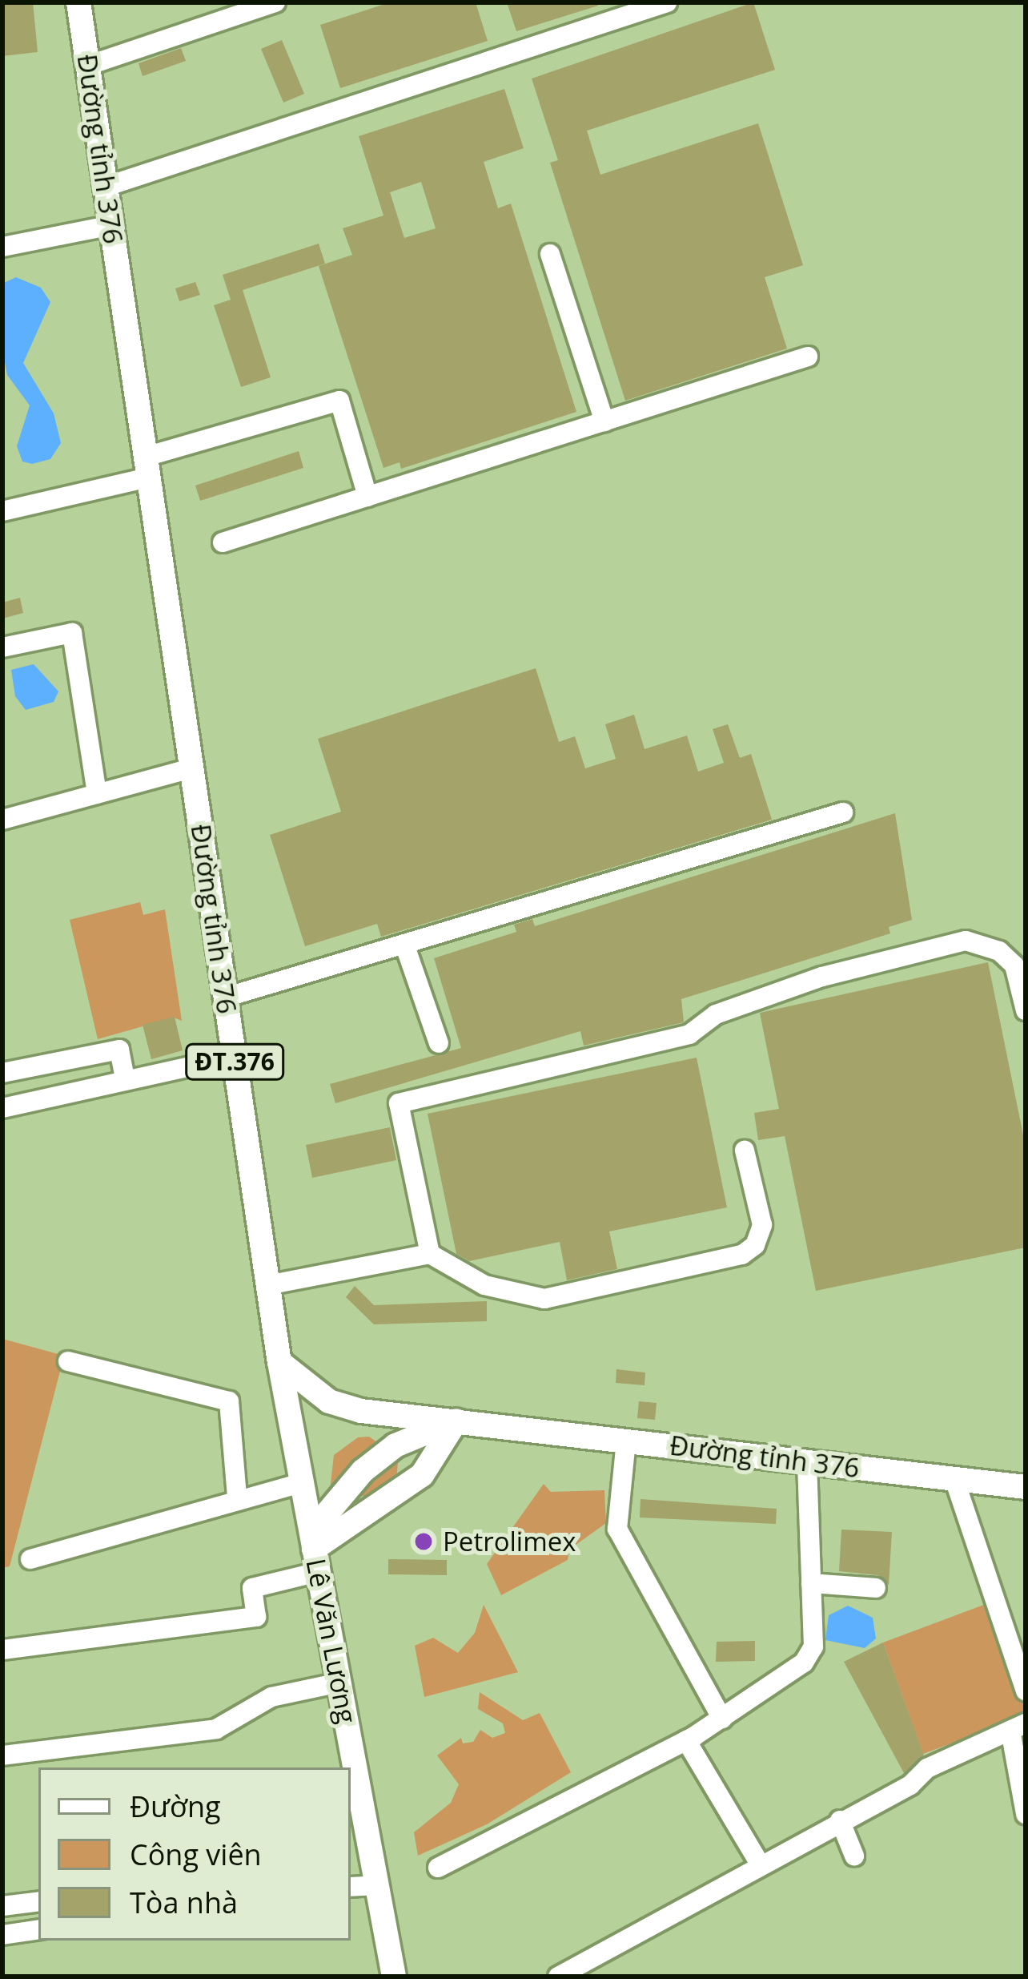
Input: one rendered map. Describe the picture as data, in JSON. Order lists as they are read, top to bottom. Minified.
{"streets":{"main road":["Đường tỉnh 376","ĐT.376","Lê Văn Lương"]},"crossings":[["Đường tỉnh 376","Lê Văn Lương"]],"places":["Petrolimex"],"legend":["Đường","Công viên","Tòa nhà"]}
